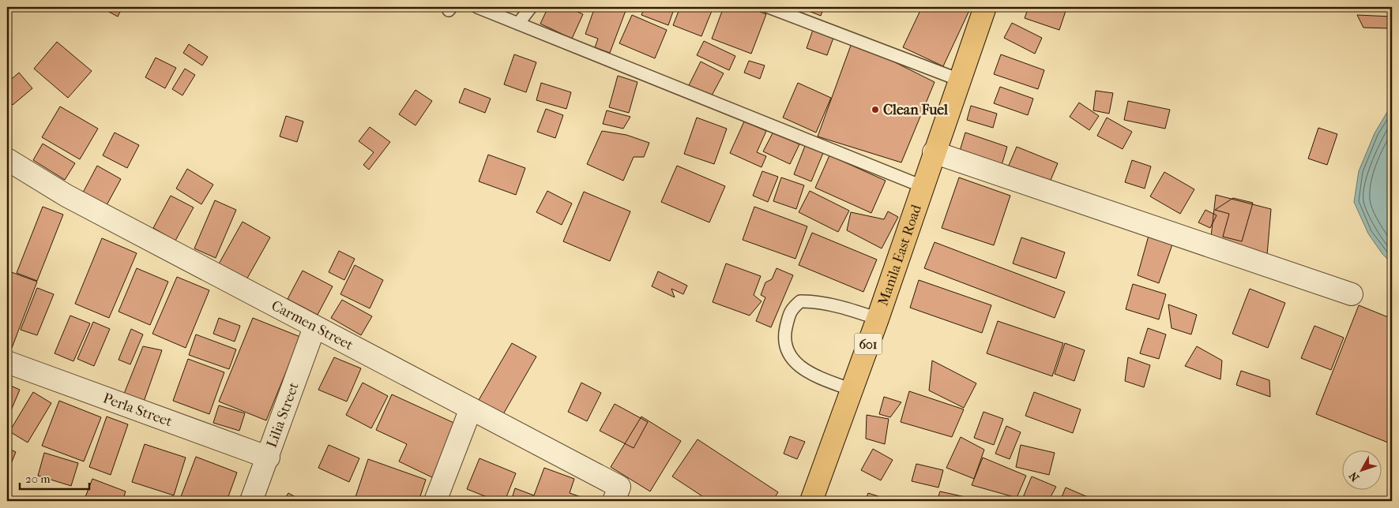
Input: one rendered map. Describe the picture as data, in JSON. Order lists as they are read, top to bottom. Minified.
{"streets":{"main road":["Manila East Road","601"],"street":["Carmen Street","Perla Street","Lilia Street"]},"crossings":[["Carmen Street","Lilia Street"],["Perla Street","Lilia Street"]],"places":["Clean Fuel"],"scale_bar":"20 m","north":"bottom left"}
